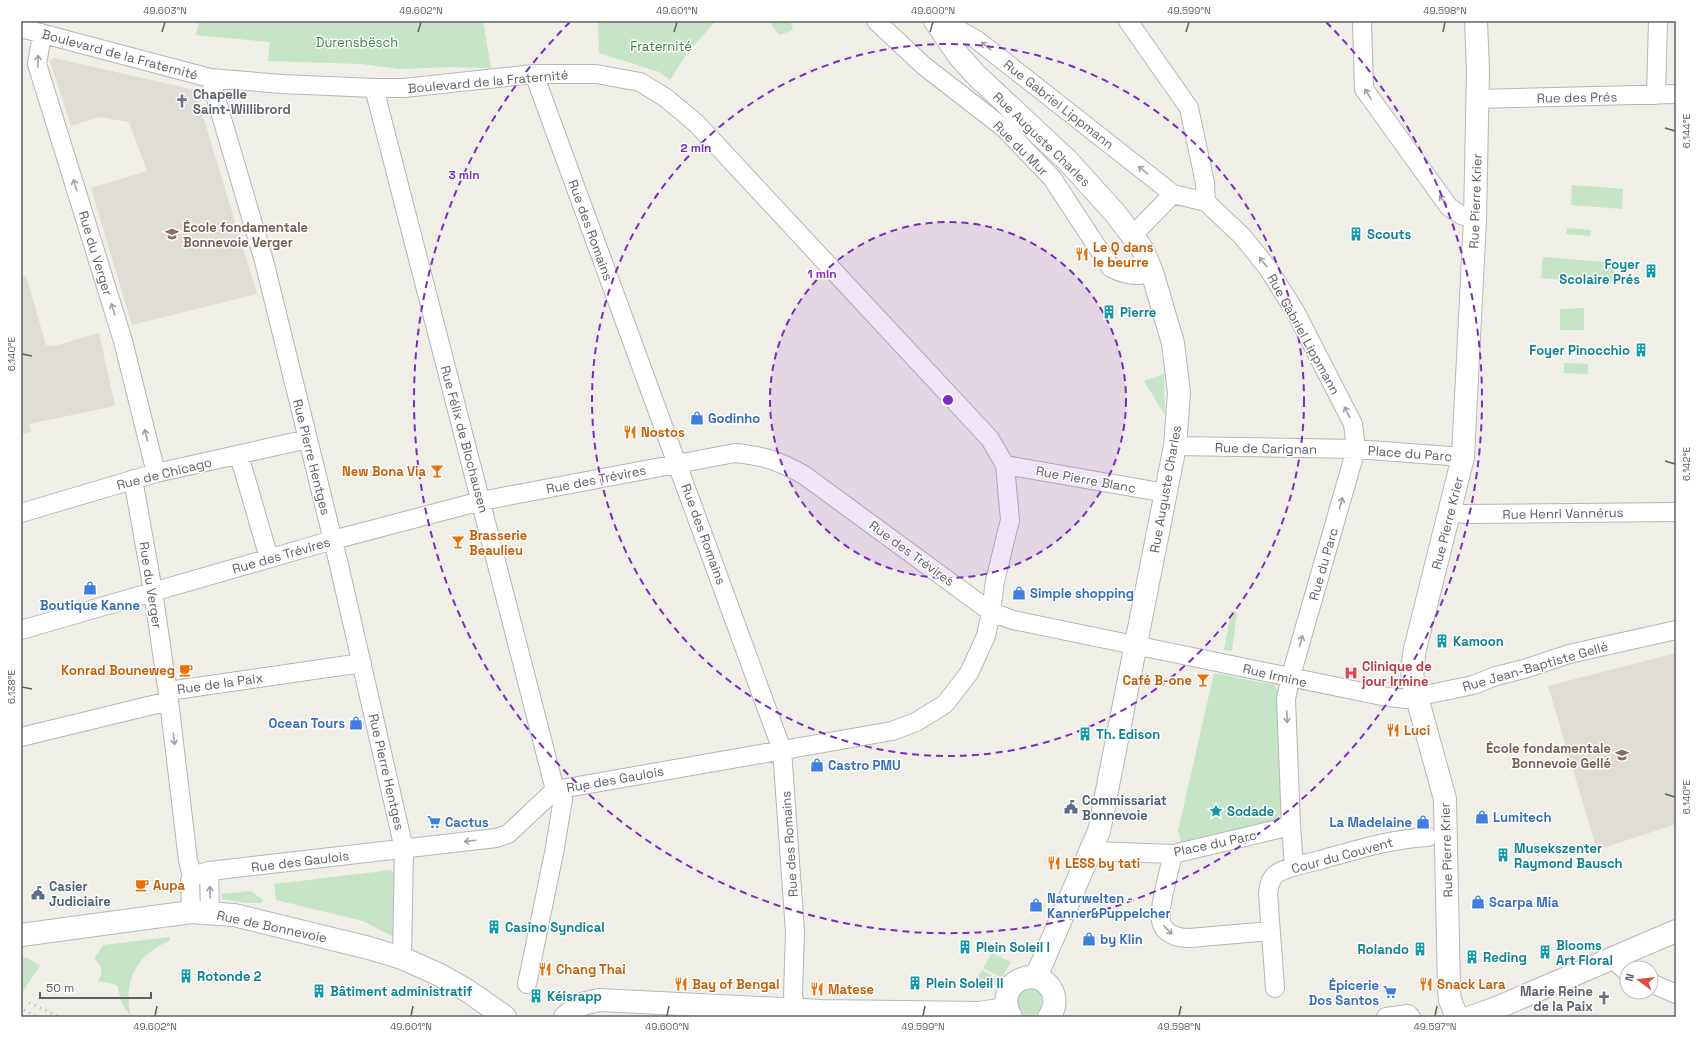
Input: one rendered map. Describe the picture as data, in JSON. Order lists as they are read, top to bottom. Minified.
{"streets":{"main road":["Rue Auguste Charles","Rue Pierre Krier","Rue de Bonnevoie"],"street":["Boulevard de la Fraternité","Rue des Prés","Rue Gabriel Lippmann","Rue du Mur","Rue des Romains","Rue du Verger","Rue Félix de Blochausen","Rue de Carignan","Place du Parc","Rue Pierre Hentges","Rue de Chicago","Rue des Trévires","Rue Pierre Blanc","Rue Henri Vannérus","Rue du Parc","Rue Jean-Baptiste Gellé","Rue Irmine","Rue de la Paix","Rue des Gaulois","Cour du Couvent"]},"crossings":[["Boulevard de la Fraternité","Rue des Romains"],["Boulevard de la Fraternité","Rue du Verger"],["Boulevard de la Fraternité","Rue Félix de Blochausen"],["Boulevard de la Fraternité","Rue Pierre Hentges"],["Boulevard de la Fraternité","Rue des Trévires"],["Boulevard de la Fraternité","Rue Pierre Blanc"],["Boulevard de la Fraternité","Rue des Gaulois"],["Rue des Prés","Rue Pierre Krier"],["Rue Gabriel Lippmann","Rue de Carignan"],["Rue Gabriel Lippmann","Place du Parc"],["Rue Gabriel Lippmann","Rue du Parc"],["Rue Auguste Charles","Rue du Mur"],["Rue Auguste Charles","Rue de Carignan"],["Rue Auguste Charles","Place du Parc"],["Rue Auguste Charles","Rue des Trévires"],["Rue Auguste Charles","Rue Pierre Blanc"],["Rue Auguste Charles","Rue Irmine"],["Rue Pierre Krier","Place du Parc"],["Rue Pierre Krier","Rue Henri Vannérus"],["Rue Pierre Krier","Rue Jean-Baptiste Gellé"],["Rue Pierre Krier","Rue Irmine"],["Rue des Romains","Rue des Trévires"],["Rue des Romains","Rue des Gaulois"],["Rue du Verger","Rue de Chicago"],["Rue du Verger","Rue des Trévires"],["Rue du Verger","Rue de la Paix"],["Rue du Verger","Rue des Gaulois"],["Rue du Verger","Rue de Bonnevoie"],["Rue Félix de Blochausen","Rue des Trévires"],["Rue Félix de Blochausen","Rue des Gaulois"],["Rue de Carignan","Place du Parc"],["Rue de Carignan","Rue du Parc"],["Place du Parc","Rue du Parc"],["Rue Pierre Hentges","Rue de Chicago"],["Rue Pierre Hentges","Rue des Trévires"],["Rue Pierre Hentges","Rue de la Paix"],["Rue Pierre Hentges","Rue des Gaulois"],["Rue Pierre Hentges","Rue de Bonnevoie"],["Rue des Trévires","Rue Irmine"],["Rue des Trévires","Rue des Gaulois"],["Rue du Parc","Rue Irmine"],["Rue Jean-Baptiste Gellé","Rue Irmine"]],"one_way":["Rue Gabriel Lippmann","Rue du Parc"],"parks":["Durensbësch","Fraternité"],"places":{"church":["Chapelle Saint-Willibrord","Marie Reine de la Paix"],"school or university":["École fondamentale Bonnevoie Verger","École fondamentale Bonnevoie Gellé"],"building":["Scouts","Foyer Scolaire Prés","Pierre","Foyer Pinocchio","Kamoon","Th. Edison","Musekszenter Raymond Bausch","Casino Syndical","Plein Soleil I","Rolando","Blooms Art Floral","Reding","Rotonde 2","Plein Soleil II","Bâtiment administratif","Kéisrapp"],"restaurant":["Le Q dans le beurre","Nostos","Luci","LESS by tati","Chang Thai","Bay of Bengal","Snack Lara","Matese"],"shop":["Godinho","Boutique Kanne","Simple shopping","Ocean Tours","Castro PMU","Lumitech","La Madelaine","Scarpa Mia","Naturwelten - Kanner&Puppelcher","by Klin"],"bar":["New Bona Via","Brasserie Beaulieu","Café B-one"],"cafe":["Konrad Bouneweg","Aupa"],"hospital":["Clinique de jour Irmine"],"public building":["Commissariat Bonnevoie","Casier Judiciaire"],"place":["Sodade"],"supermarket":["Cactus","Épicerie Dos Santos"]},"scale_bar":"50 m","north":"left","coordinates":["49.603°N","49.602°N","49.601°N","49.600°N","49.599°N","49.598°N","6.144°E","6.140°E","6.142°E","6.138°E","49.597°N"],"rings":["2 min","3 min","1 min"]}
